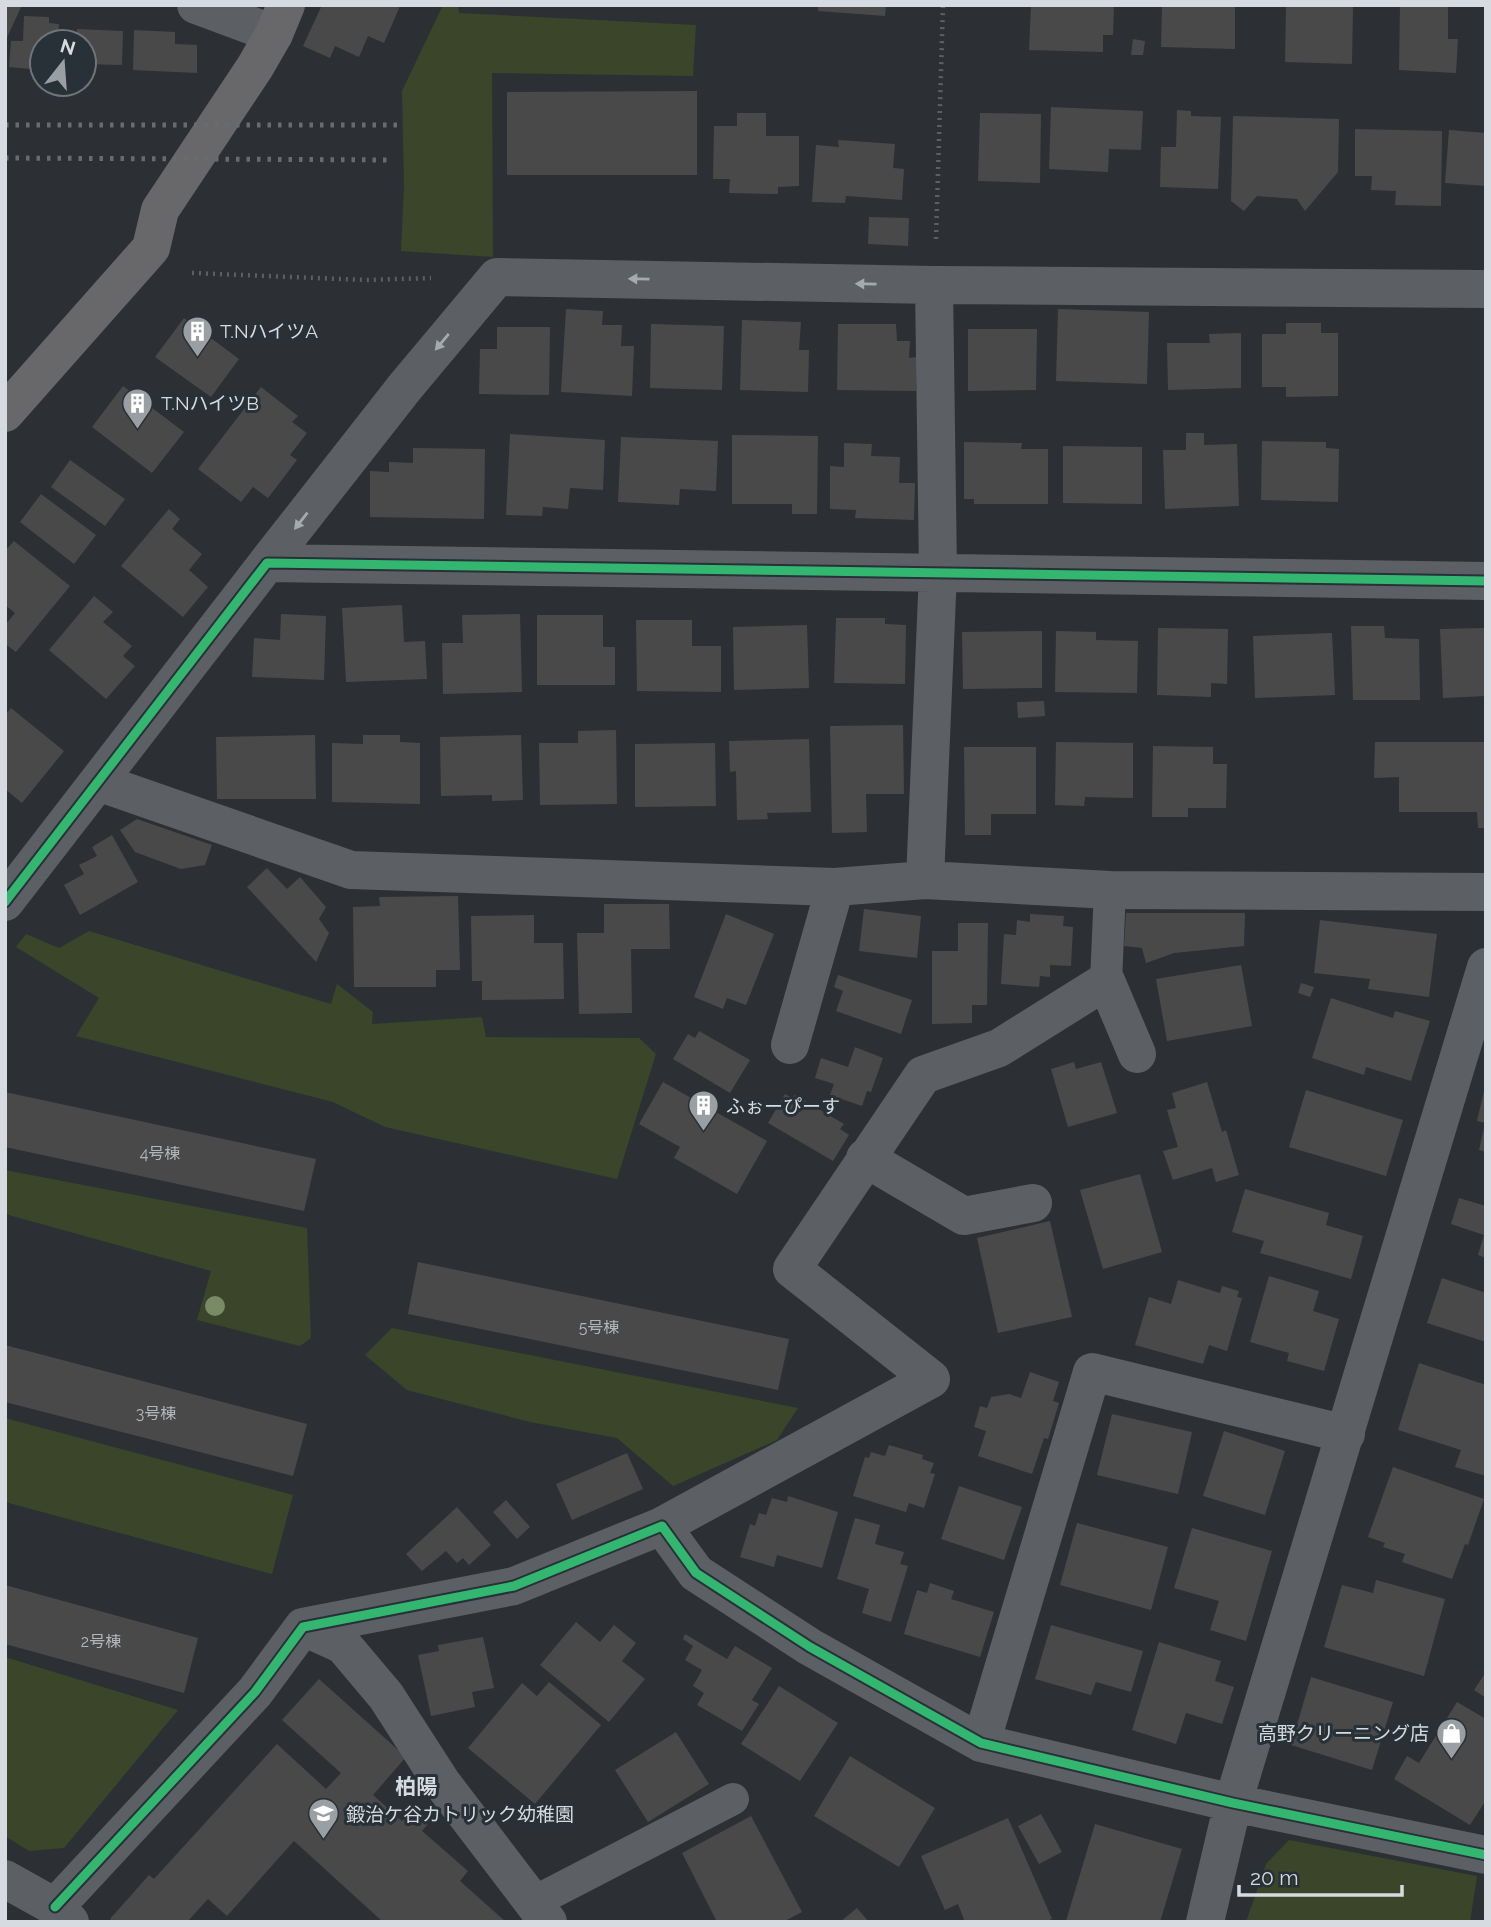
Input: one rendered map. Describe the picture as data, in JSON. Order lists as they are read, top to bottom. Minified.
{"districts":["柏陽"],"places":{"building":["T.NハイツA","T.NハイツB","ふぉーぴーす"],"shop":["高野クリーニング店"],"school or university":["鍛治ケ谷カトリック幼稚園"]},"house_numbers":["4号棟","5号棟","3号棟","2号棟"],"scale_bar":"20 m","north":"top"}
